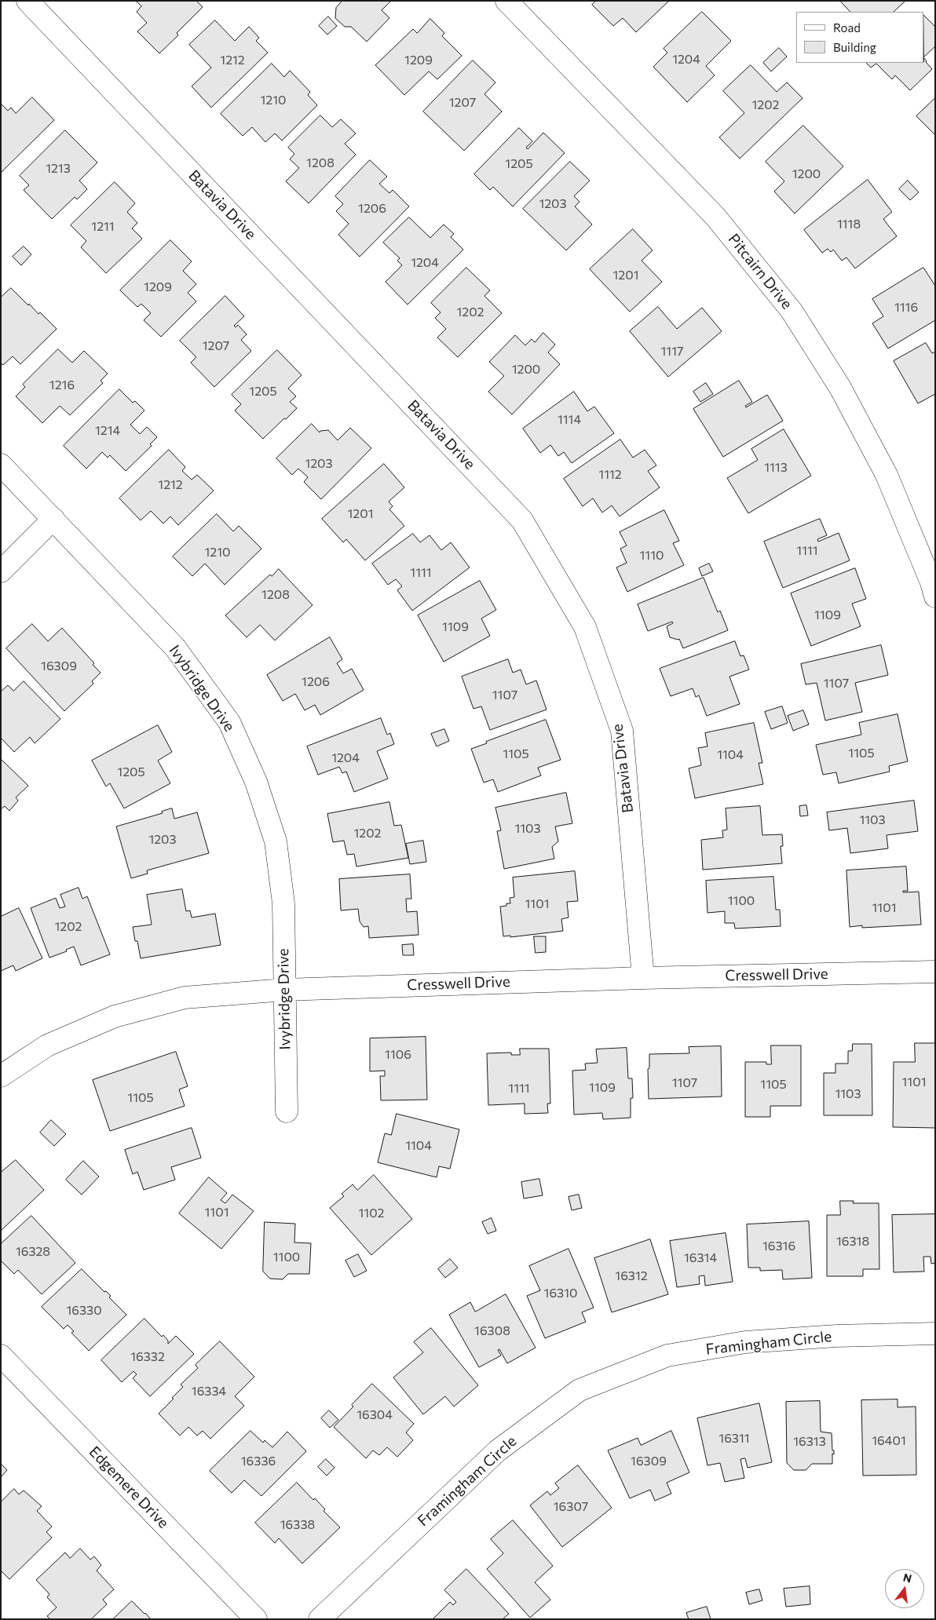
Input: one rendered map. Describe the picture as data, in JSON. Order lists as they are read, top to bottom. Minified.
{"streets":{"street":["Batavia Drive","Pitcairn Drive","Ivybridge Drive","Cresswell Drive","Framingham Circle","Edgemere Drive"]},"crossings":[["Batavia Drive","Cresswell Drive"],["Ivybridge Drive","Cresswell Drive"]],"house_numbers":["1204","1212","1209","1210","1207","1202","1208","1205","1213","1200","1203","1206","1118","1211","1204","1201","1209","1116","1202","1207","1117","1200","1216","1205","1114","1214","1203","1113","1112","1212","1201","1111","1210","1110","1111","1208","1109","1109","16309","1206","1107","1107","1105","1105","1104","1204","1205","1103","1103","1202","1203","1100","1101","1101","1202","1106","1101","1107","1105","1109","1111","1103","1105","1104","1101","1102","16318","16316","16328","1100","16314","16312","16310","16330","16308","16332","16334","16304","16311","16401","16313","16336","16309","16307","16338"],"legend":["Road","Building"],"north":"top"}
